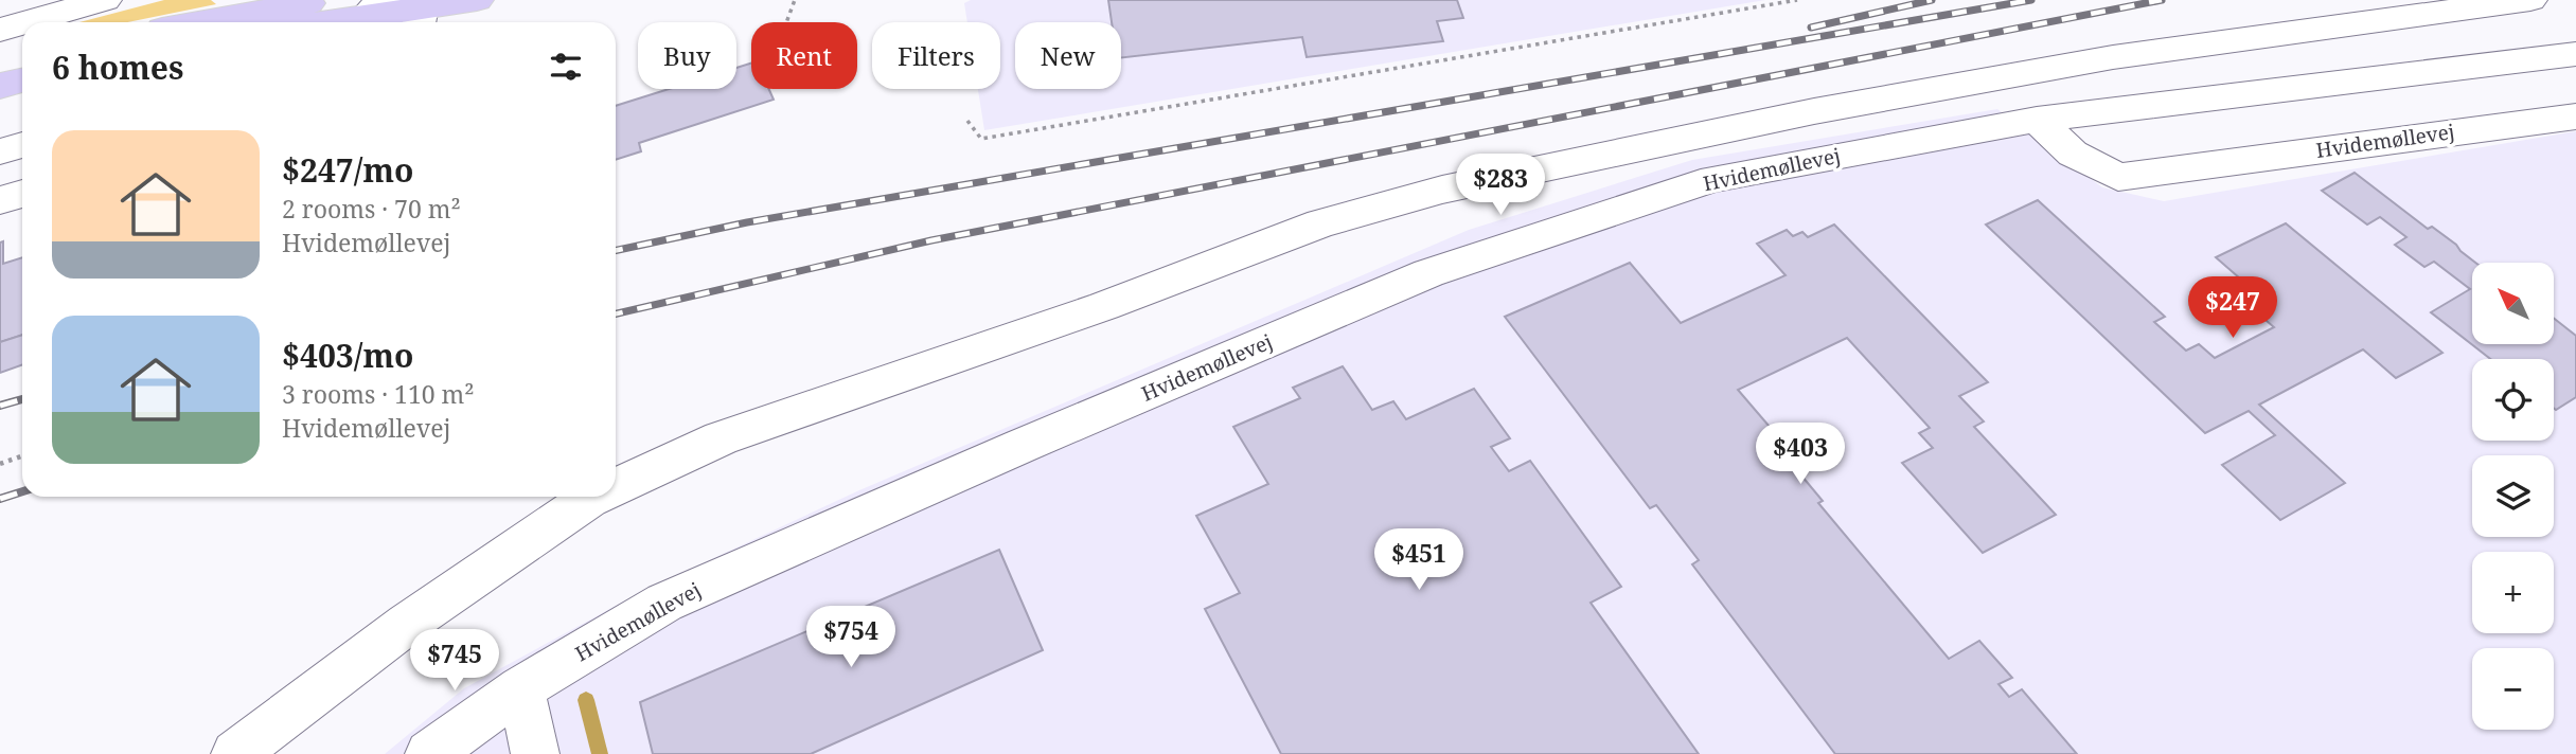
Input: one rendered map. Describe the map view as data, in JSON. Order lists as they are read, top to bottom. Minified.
{"streets":{"street":["Hvidemøllevej"]},"north":"top left","page":{"chip":["Buy","Rent","Filters","New"],"heading":"6 homes","list":[{"name":"$247/mo","note":"2 rooms · 70 m² · Hvidemøllevej"},{"name":"$403/mo","note":"3 rooms · 110 m² · Hvidemøllevej"}],"price":["$283","$247","$403","$451","$754","$745"],"map_buttons":["+","−"]}}
